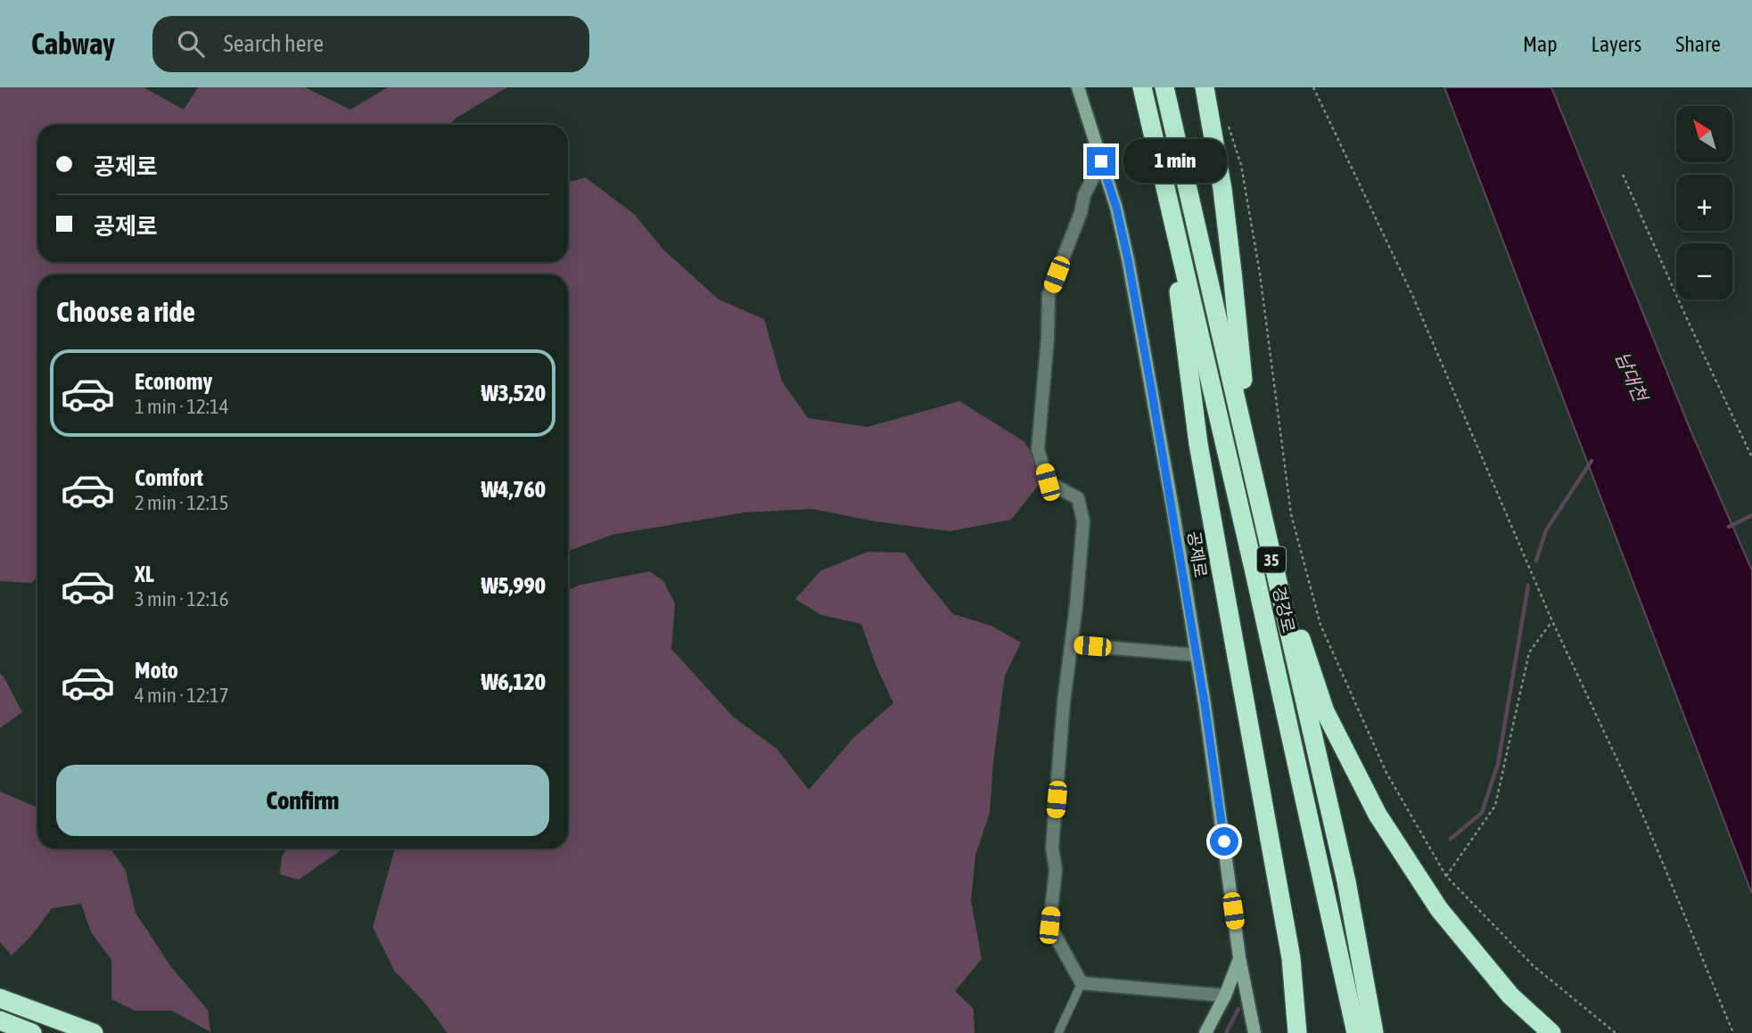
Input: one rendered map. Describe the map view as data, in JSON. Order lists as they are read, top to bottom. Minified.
{"streets":{"highway":["35","경강로"],"street":["공제로"]},"water":["남대천"],"north":"top left","page":{"header":"Cabway","search":"Search here","nav":["Map","Layers","Share"],"map_buttons":["+","−"],"banner":["공제로","공제로"],"bubble":"1 min","heading":"Choose a ride","list":[{"name":"Economy","note":"1 min · 12:14","value":"₩3,520"},{"name":"Comfort","note":"2 min · 12:15","value":"₩4,760"},{"name":"XL","note":"3 min · 12:16","value":"₩5,990"},{"name":"Moto","note":"4 min · 12:17","value":"₩6,120"}],"buttons":"Confirm"}}
